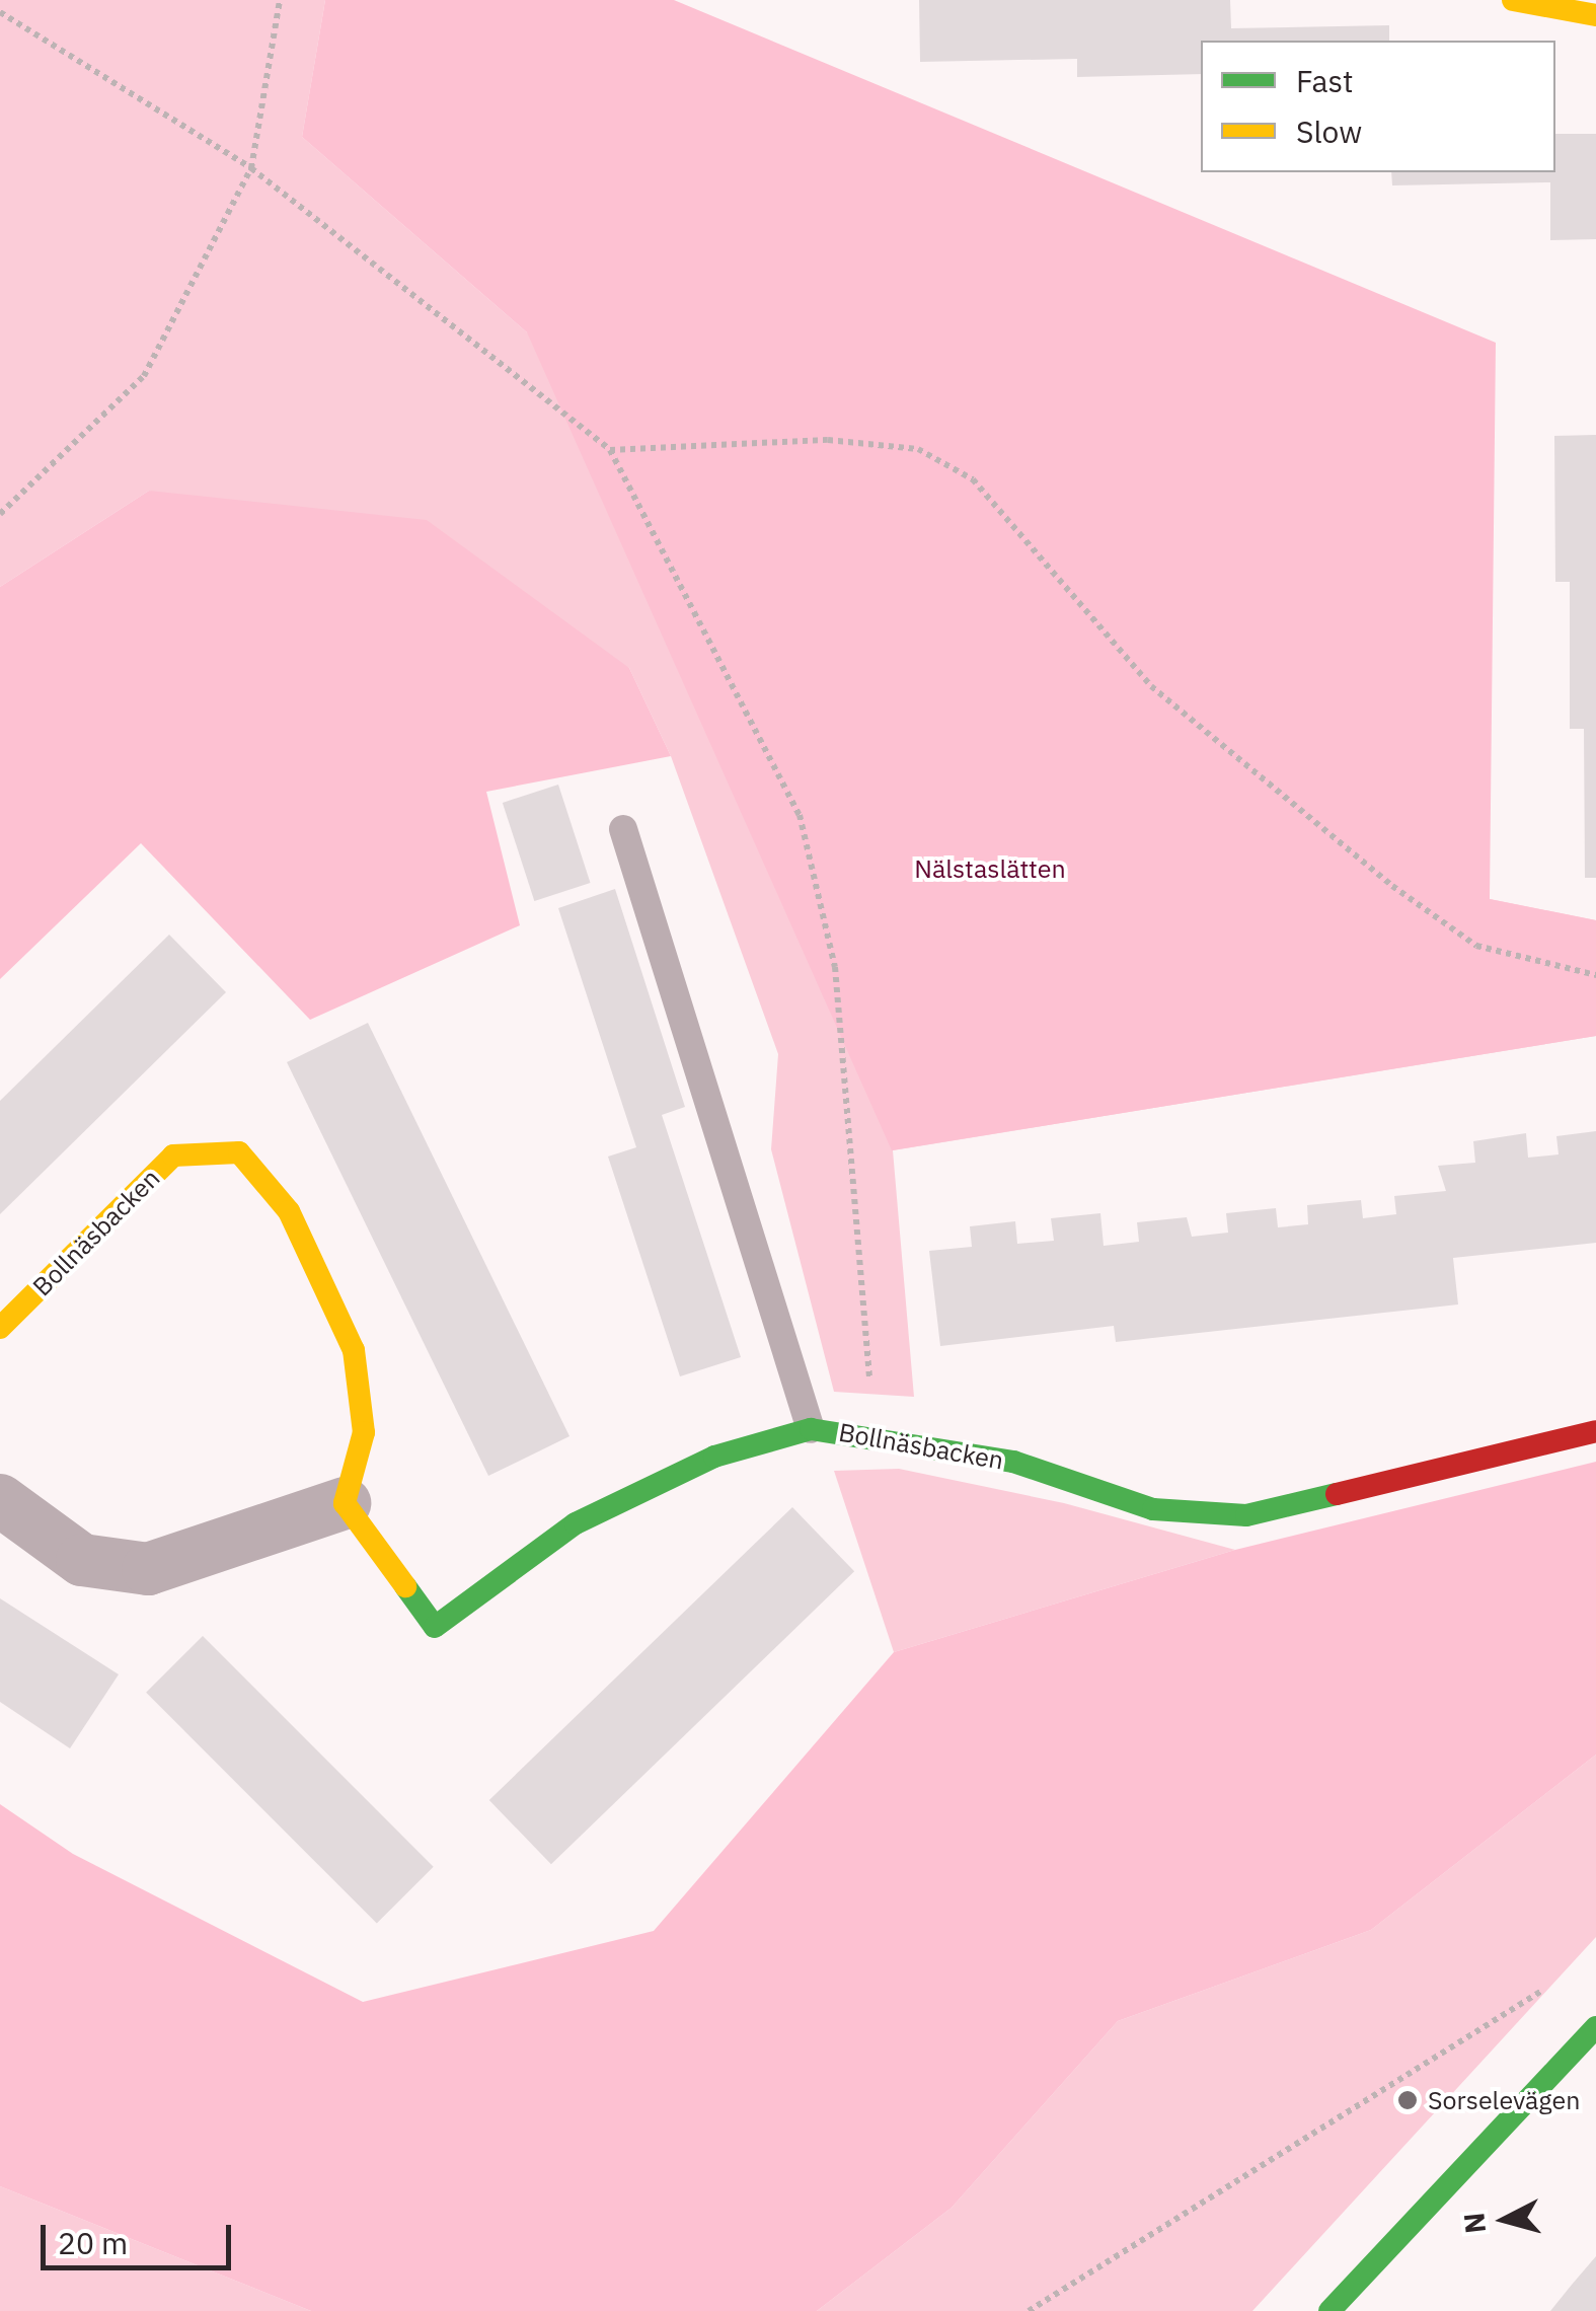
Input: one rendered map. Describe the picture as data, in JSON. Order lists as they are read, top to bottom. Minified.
{"streets":{"street":["Bollnäsbacken"]},"parks":["Nälstaslätten"],"places":["Sorselevägen"],"legend":["Fast","Slow"],"scale_bar":"20 m","north":"left"}
